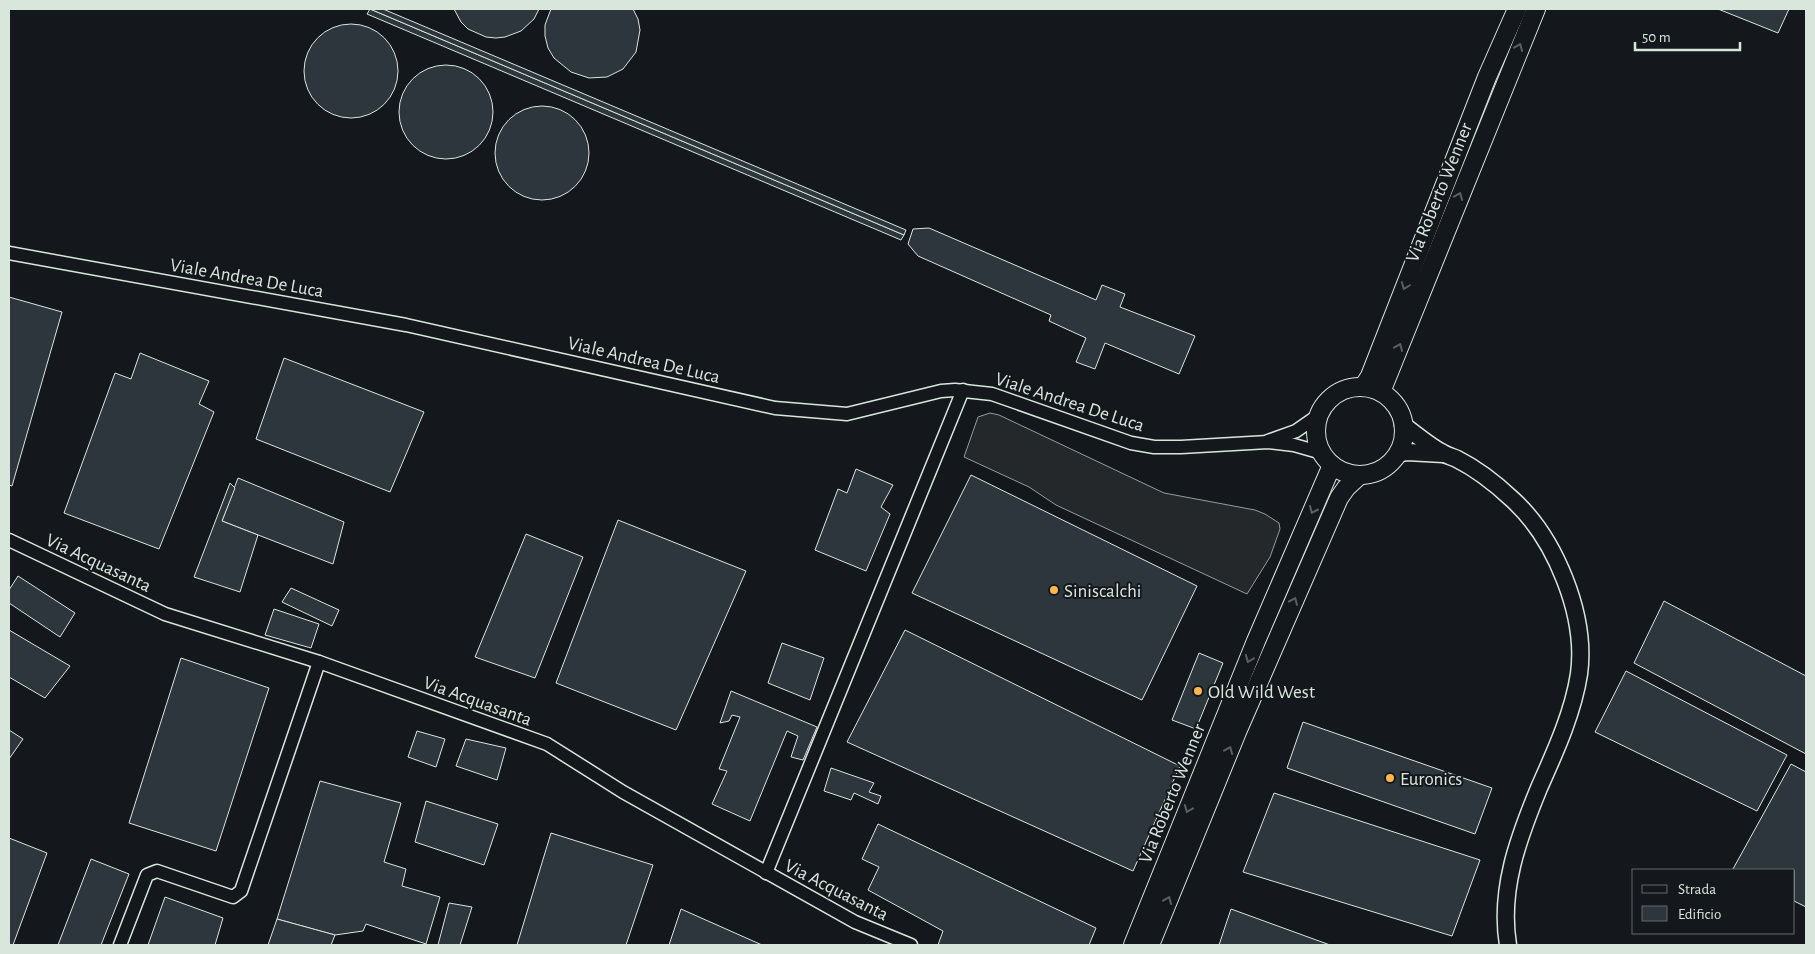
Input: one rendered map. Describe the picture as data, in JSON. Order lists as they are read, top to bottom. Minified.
{"streets":{"main road":["Via Roberto Wenner"],"street":["Viale Andrea De Luca","Via Acquasanta"]},"places":["Siniscalchi","Old Wild West","Euronics"],"legend":["Strada","Edificio"],"scale_bar":"50 m"}
